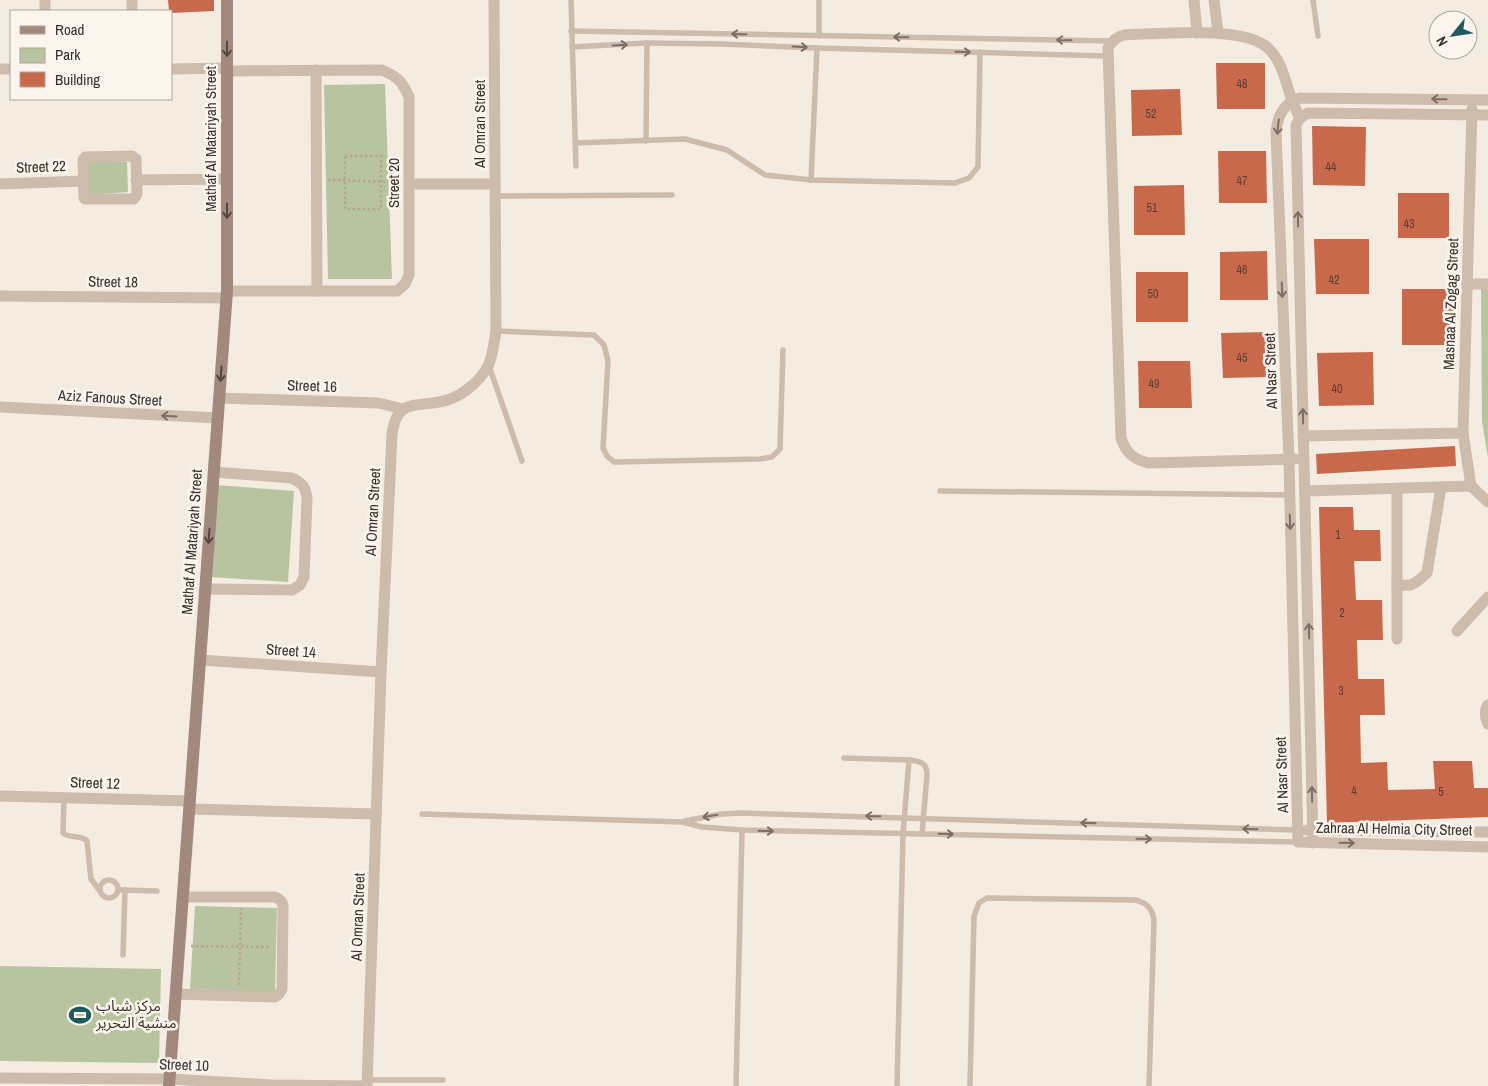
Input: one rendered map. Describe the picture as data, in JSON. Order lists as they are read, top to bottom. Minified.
{"streets":{"street":["Al Omran Street","Mathaf Al Matariyah Street","Street 22","Street 20","Street 18","Masnaa Al Zogag Street","Al Nasr Street","Street 16","Aziz Fanous Street","Street 14","Street 12","Zahraa Al Helmia City Street","Street 10"]},"crossings":[["Al Omran Street","Street 16"],["Al Omran Street","Street 14"],["Al Omran Street","Street 12"],["Al Omran Street","Street 10"],["Mathaf Al Matariyah Street","Street 20"],["Mathaf Al Matariyah Street","Street 18"],["Mathaf Al Matariyah Street","Street 16"],["Mathaf Al Matariyah Street","Aziz Fanous Street"],["Mathaf Al Matariyah Street","Street 14"],["Mathaf Al Matariyah Street","Street 12"],["Mathaf Al Matariyah Street","Street 10"],["Street 20","Street 18"],["Al Nasr Street","Zahraa Al Helmia City Street"]],"one_way":["Mathaf Al Matariyah Street","Aziz Fanous Street"],"places":{"sports":["مركز شباب منشية التحرير"]},"house_numbers":["48","52","44","47","51","43","46","42","50","45","49","40","1","2","3","4","5"],"legend":["Road","Park","Building"],"north":"bottom left"}
